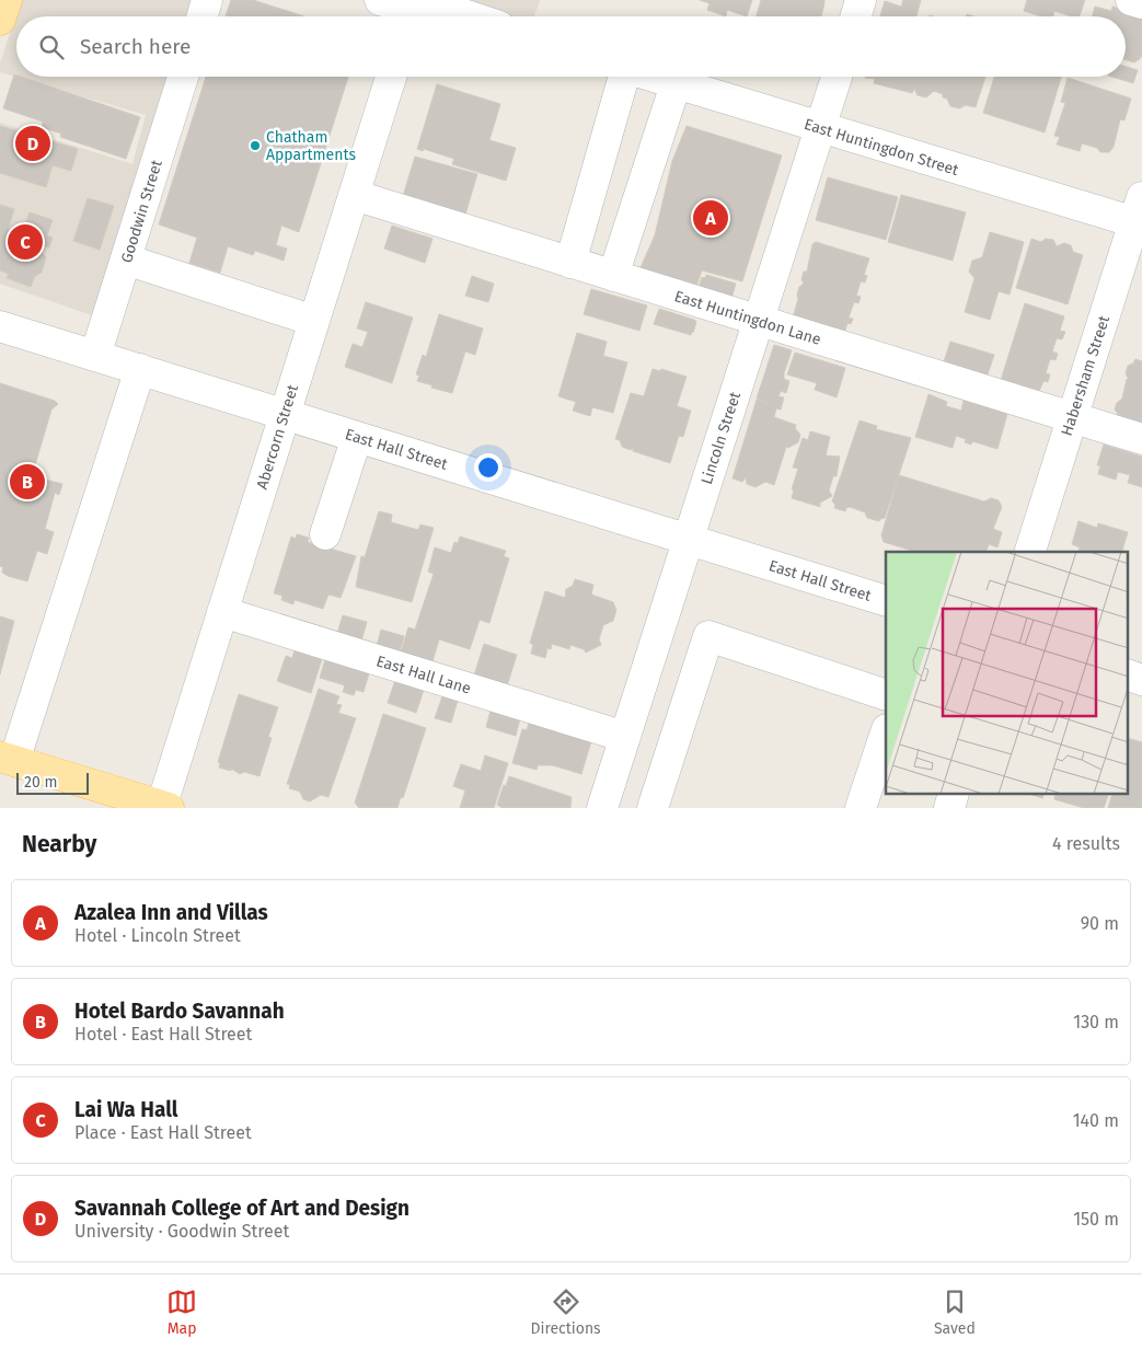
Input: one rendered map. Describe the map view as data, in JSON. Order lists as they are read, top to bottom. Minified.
{"streets":{"street":["East Huntingdon Street","Goodwin Street","East Huntingdon Lane","Habersham Street","Abercorn Street","Lincoln Street","East Hall Street","East Hall Lane"]},"crossings":[["East Huntingdon Street","Habersham Street"],["East Huntingdon Street","Lincoln Street"],["Goodwin Street","East Hall Street"],["East Huntingdon Lane","Habersham Street"],["East Huntingdon Lane","Abercorn Street"],["East Huntingdon Lane","Lincoln Street"],["Abercorn Street","East Hall Street"],["Abercorn Street","East Hall Lane"],["Lincoln Street","East Hall Street"],["Lincoln Street","East Hall Lane"]],"places":["Chatham Appartments"],"scale_bar":"20 m","page":{"search":"Search here","pins":["D","A","C","B"],"scale":"20 m","heading":["Nearby","4 results"],"list":[{"mark":"A","name":"Azalea Inn and Villas","note":"Hotel · Lincoln Street","value":"90 m"},{"mark":"B","name":"Hotel Bardo Savannah","note":"Hotel · East Hall Street","value":"130 m"},{"mark":"C","name":"Lai Wa Hall","note":"Place · East Hall Street","value":"140 m"},{"mark":"D","name":"Savannah College of Art and Design","note":"University · Goodwin Street","value":"150 m"}],"nav":["Map","Directions","Saved"]}}
